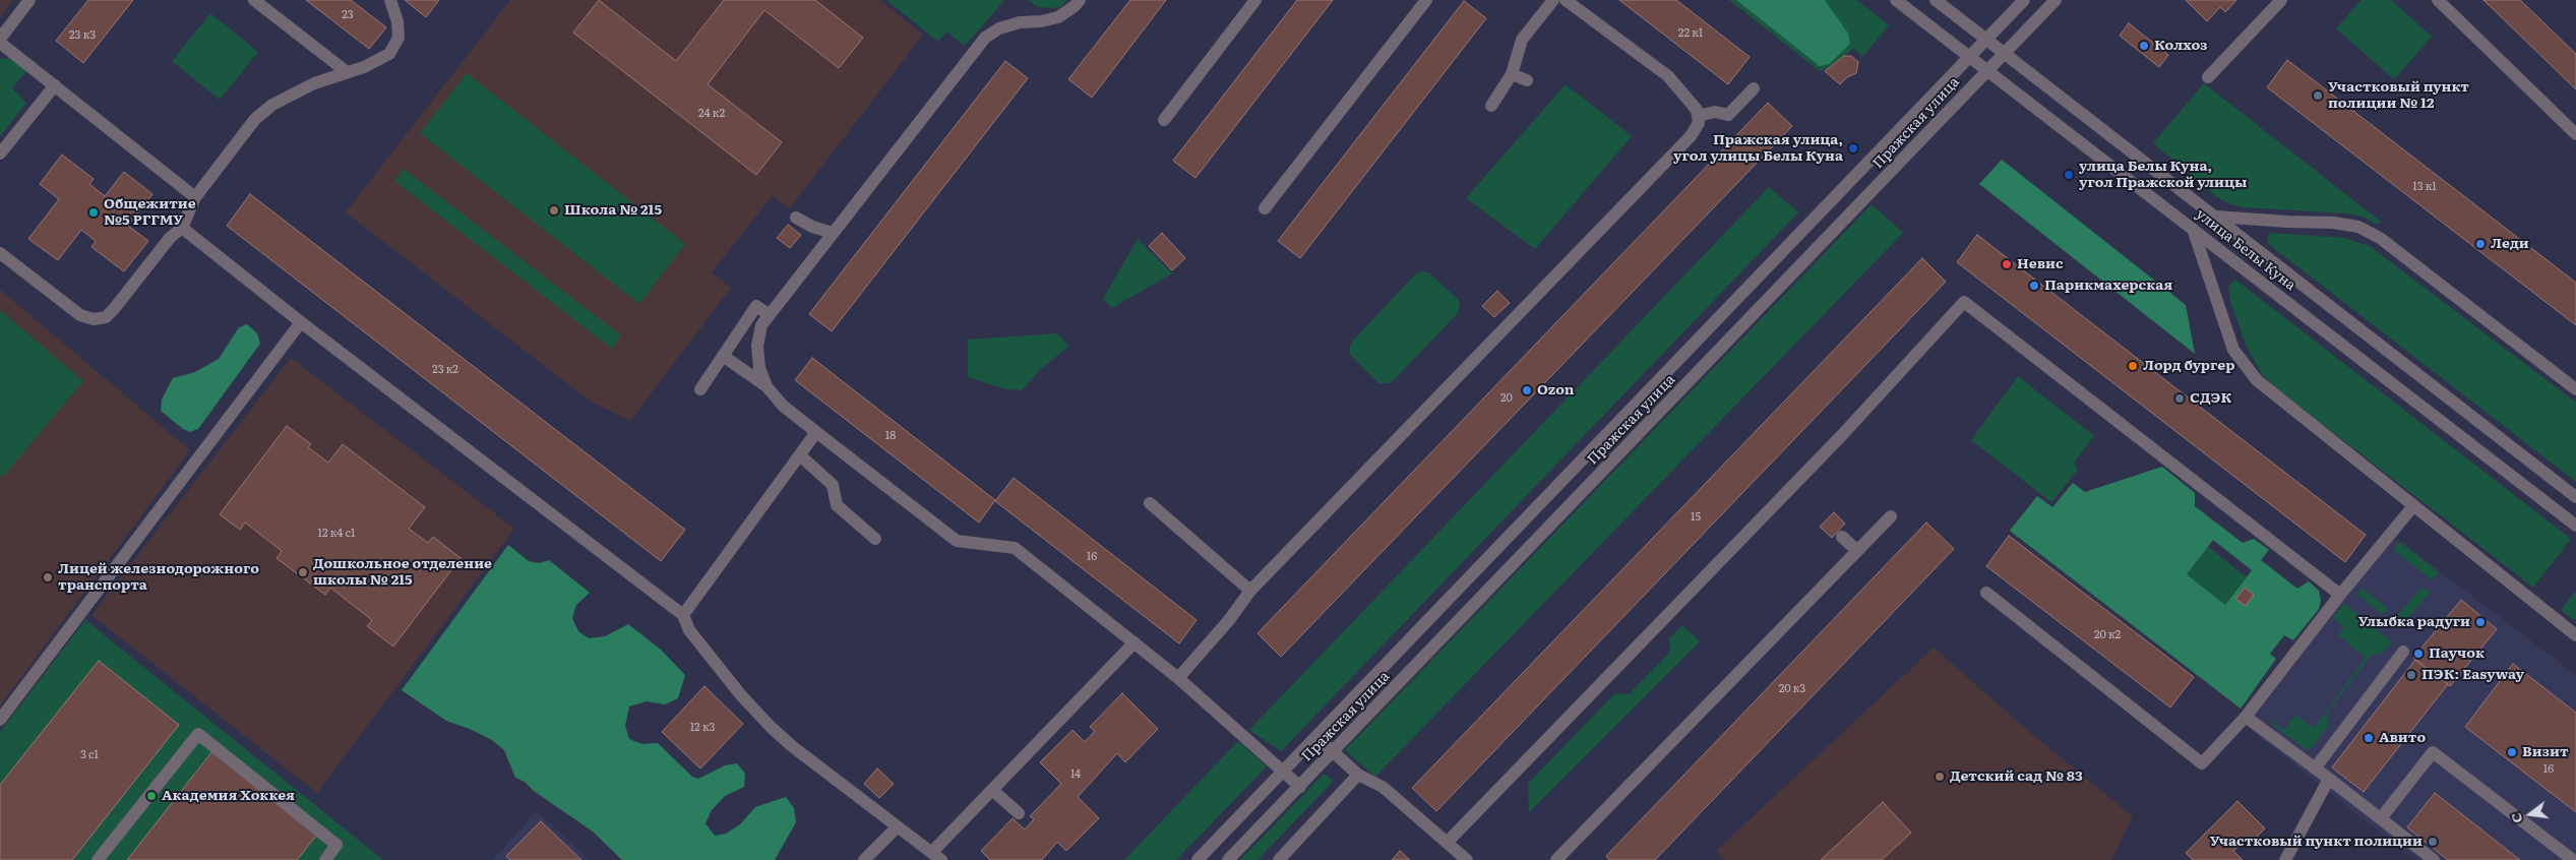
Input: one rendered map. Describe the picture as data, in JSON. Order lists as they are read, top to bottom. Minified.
{"streets":{"street":["Пражская улица","улица Белы Куна"]},"crossings":[["Пражская улица","улица Белы Куна"]],"places":["Колхоз","Участковый пункт полиции № 12","Пражская улица, угол улицы Белы Куна","улица Белы Куна, угол Пражской улицы","Школа № 215","Общежитие №5 РГГМУ","Леди","Невис","Парикмахерская","Лорд бургер","Ozon","СДЭК","Дошкольное отделение школы № 215","Лицей железнодорожного транспорта","Улыбка радуги","Паучок","ПЭК: Easyway","Авито","Визит","Детский сад № 83","Академия Хоккея","Участковый пункт полиции"],"house_numbers":["23","22 к1","23 к3","24 к2","13 к1","23 к2","20","18","15","12 к4 с1","16","20 к2","20 к3","12 к3","3 с1","16","14"],"north":"left"}
